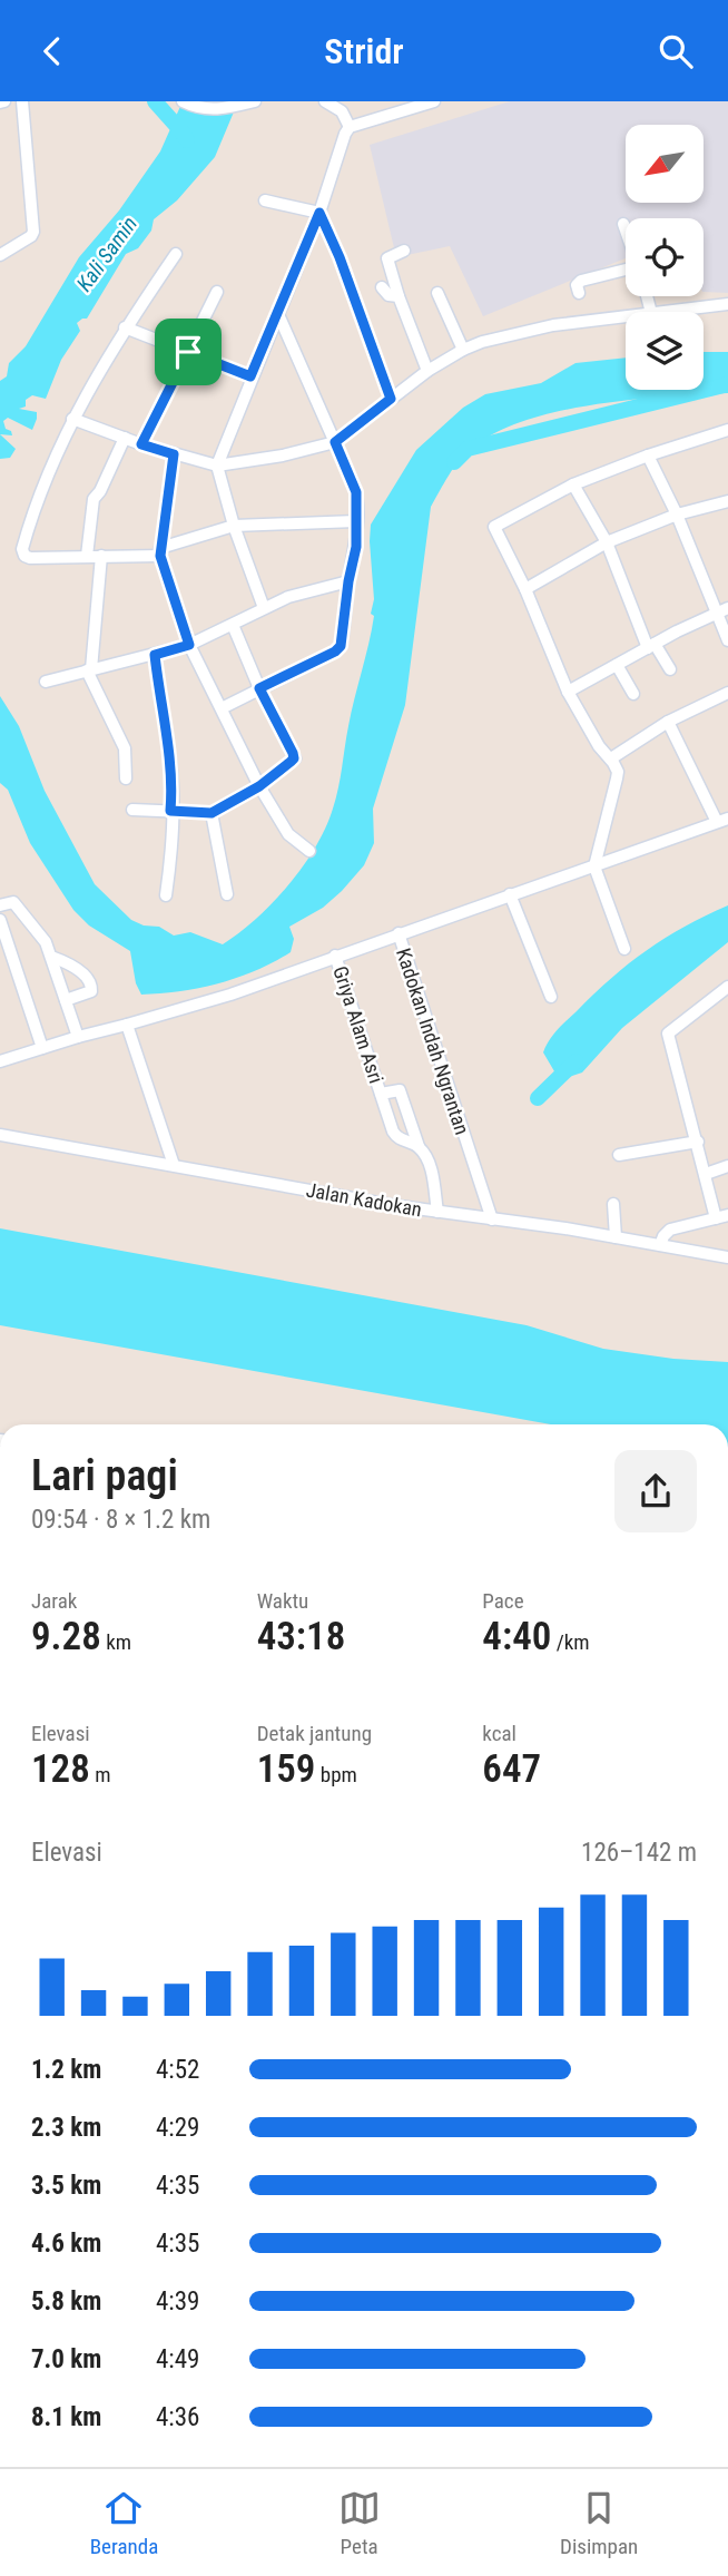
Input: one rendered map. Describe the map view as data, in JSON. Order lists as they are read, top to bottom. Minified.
{"streets":{"street":["Griya Alam Asri","Kadokan Indah Ngrantan","Jalan Kadokan"]},"crossings":[["Griya Alam Asri","Jalan Kadokan"],["Kadokan Indah Ngrantan","Jalan Kadokan"]],"water":["Kali Samin"],"north":"bottom left","page":{"header":"Stridr","heading":["Lari pagi","09:54 · 8 × 1.2 km"],"stats":[["Jarak","9.28 km"],["Waktu","43:18"],["Pace","4:40 /km"],["Elevasi","128 m"],["Detak jantung","159 bpm"],["kcal","647"]],"chart":["Elevasi","126–142 m"],"list":[{"name":"1.2 km","note":"4:52"},{"name":"2.3 km","note":"4:29"},{"name":"3.5 km","note":"4:35"},{"name":"4.6 km","note":"4:35"},{"name":"5.8 km","note":"4:39"},{"name":"7.0 km","note":"4:49"},{"name":"8.1 km","note":"4:36"}],"tabs":["Beranda","Peta","Disimpan"]}}
